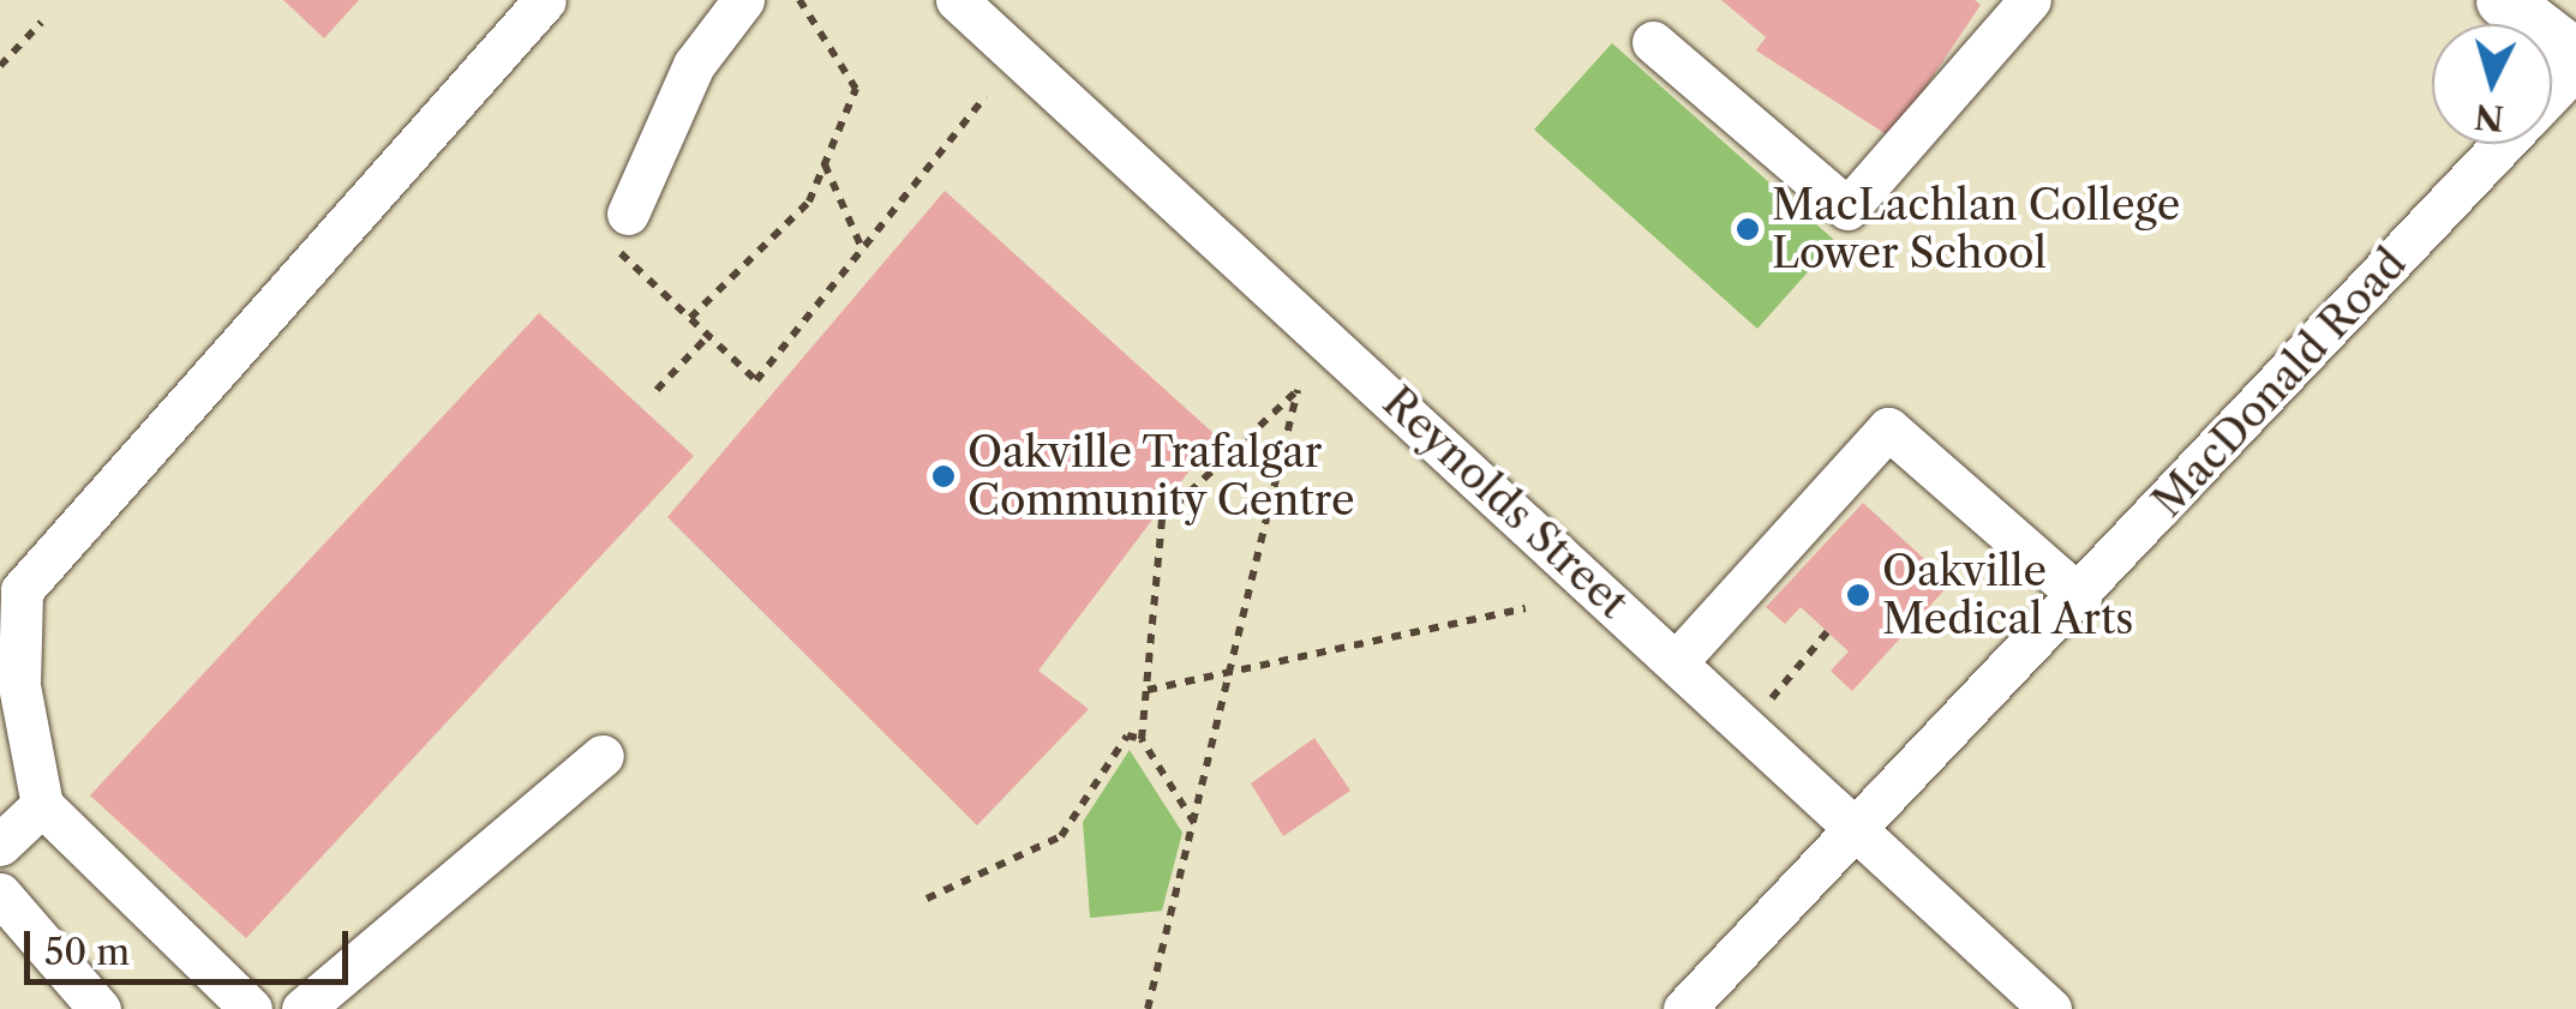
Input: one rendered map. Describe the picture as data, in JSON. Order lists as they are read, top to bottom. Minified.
{"streets":{"street":["MacDonald Road","Reynolds Street"]},"crossings":[["MacDonald Road","Reynolds Street"]],"places":["MacLachlan College Lower School","Oakville Trafalgar Community Centre","Oakville Medical Arts"],"scale_bar":"50 m","north":"bottom"}
